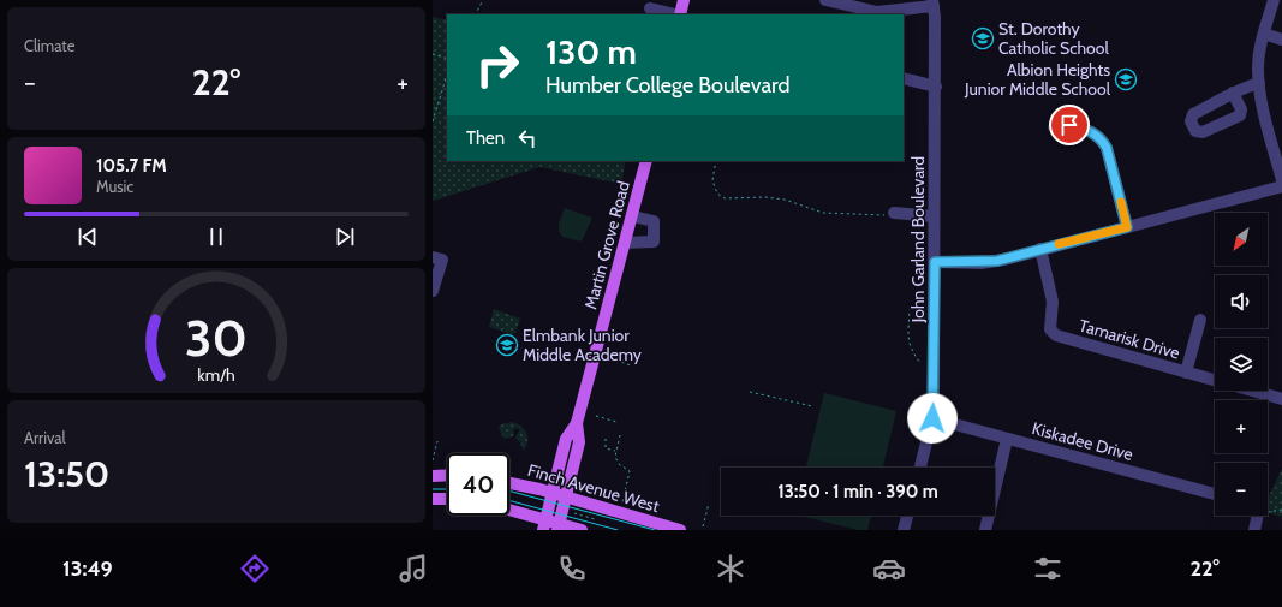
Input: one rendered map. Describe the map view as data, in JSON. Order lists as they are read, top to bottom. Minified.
{"streets":{"main road":["Martin Grove Road","Finch Avenue West"],"street":["John Garland Boulevard","Tamarisk Drive","Kiskadee Drive"]},"crossings":[["John Garland Boulevard","Kiskadee Drive"],["Martin Grove Road","Finch Avenue West"]],"places":{"school or university":["St. Dorothy Catholic School","Albion Heights Junior Middle School","Elmbank Junior Middle Academy"]},"north":"bottom left","page":{"tile":["Climate",["Arrival","13:50"]],"turn":["130 m","Humber College Boulevard"],"heat":["−","22°","+"],"then":"Then","song":["105.7 FM","Music"],"map_buttons":["+","−"],"limit":"40","trip":"13:50 · 1 min · 390 m","tabs":["13:49","22°"],"gauge":["30","km/h"]}}
